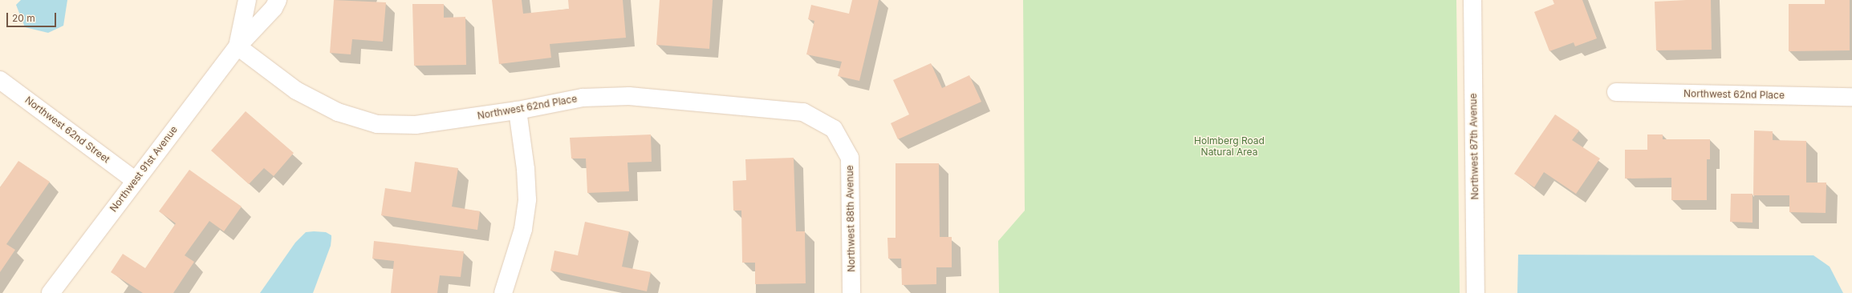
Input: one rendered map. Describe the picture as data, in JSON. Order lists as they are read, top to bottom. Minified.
{"streets":{"street":["Northwest 62nd Place","Northwest 62nd Street","Northwest 87th Avenue","Northwest 91st Avenue","Northwest 88th Avenue"]},"crossings":[["Northwest 62nd Place","Northwest 91st Avenue"],["Northwest 62nd Place","Northwest 88th Avenue"],["Northwest 62nd Street","Northwest 91st Avenue"]],"parks":["Holmberg Road Natural Area"],"scale_bar":"20 m"}
